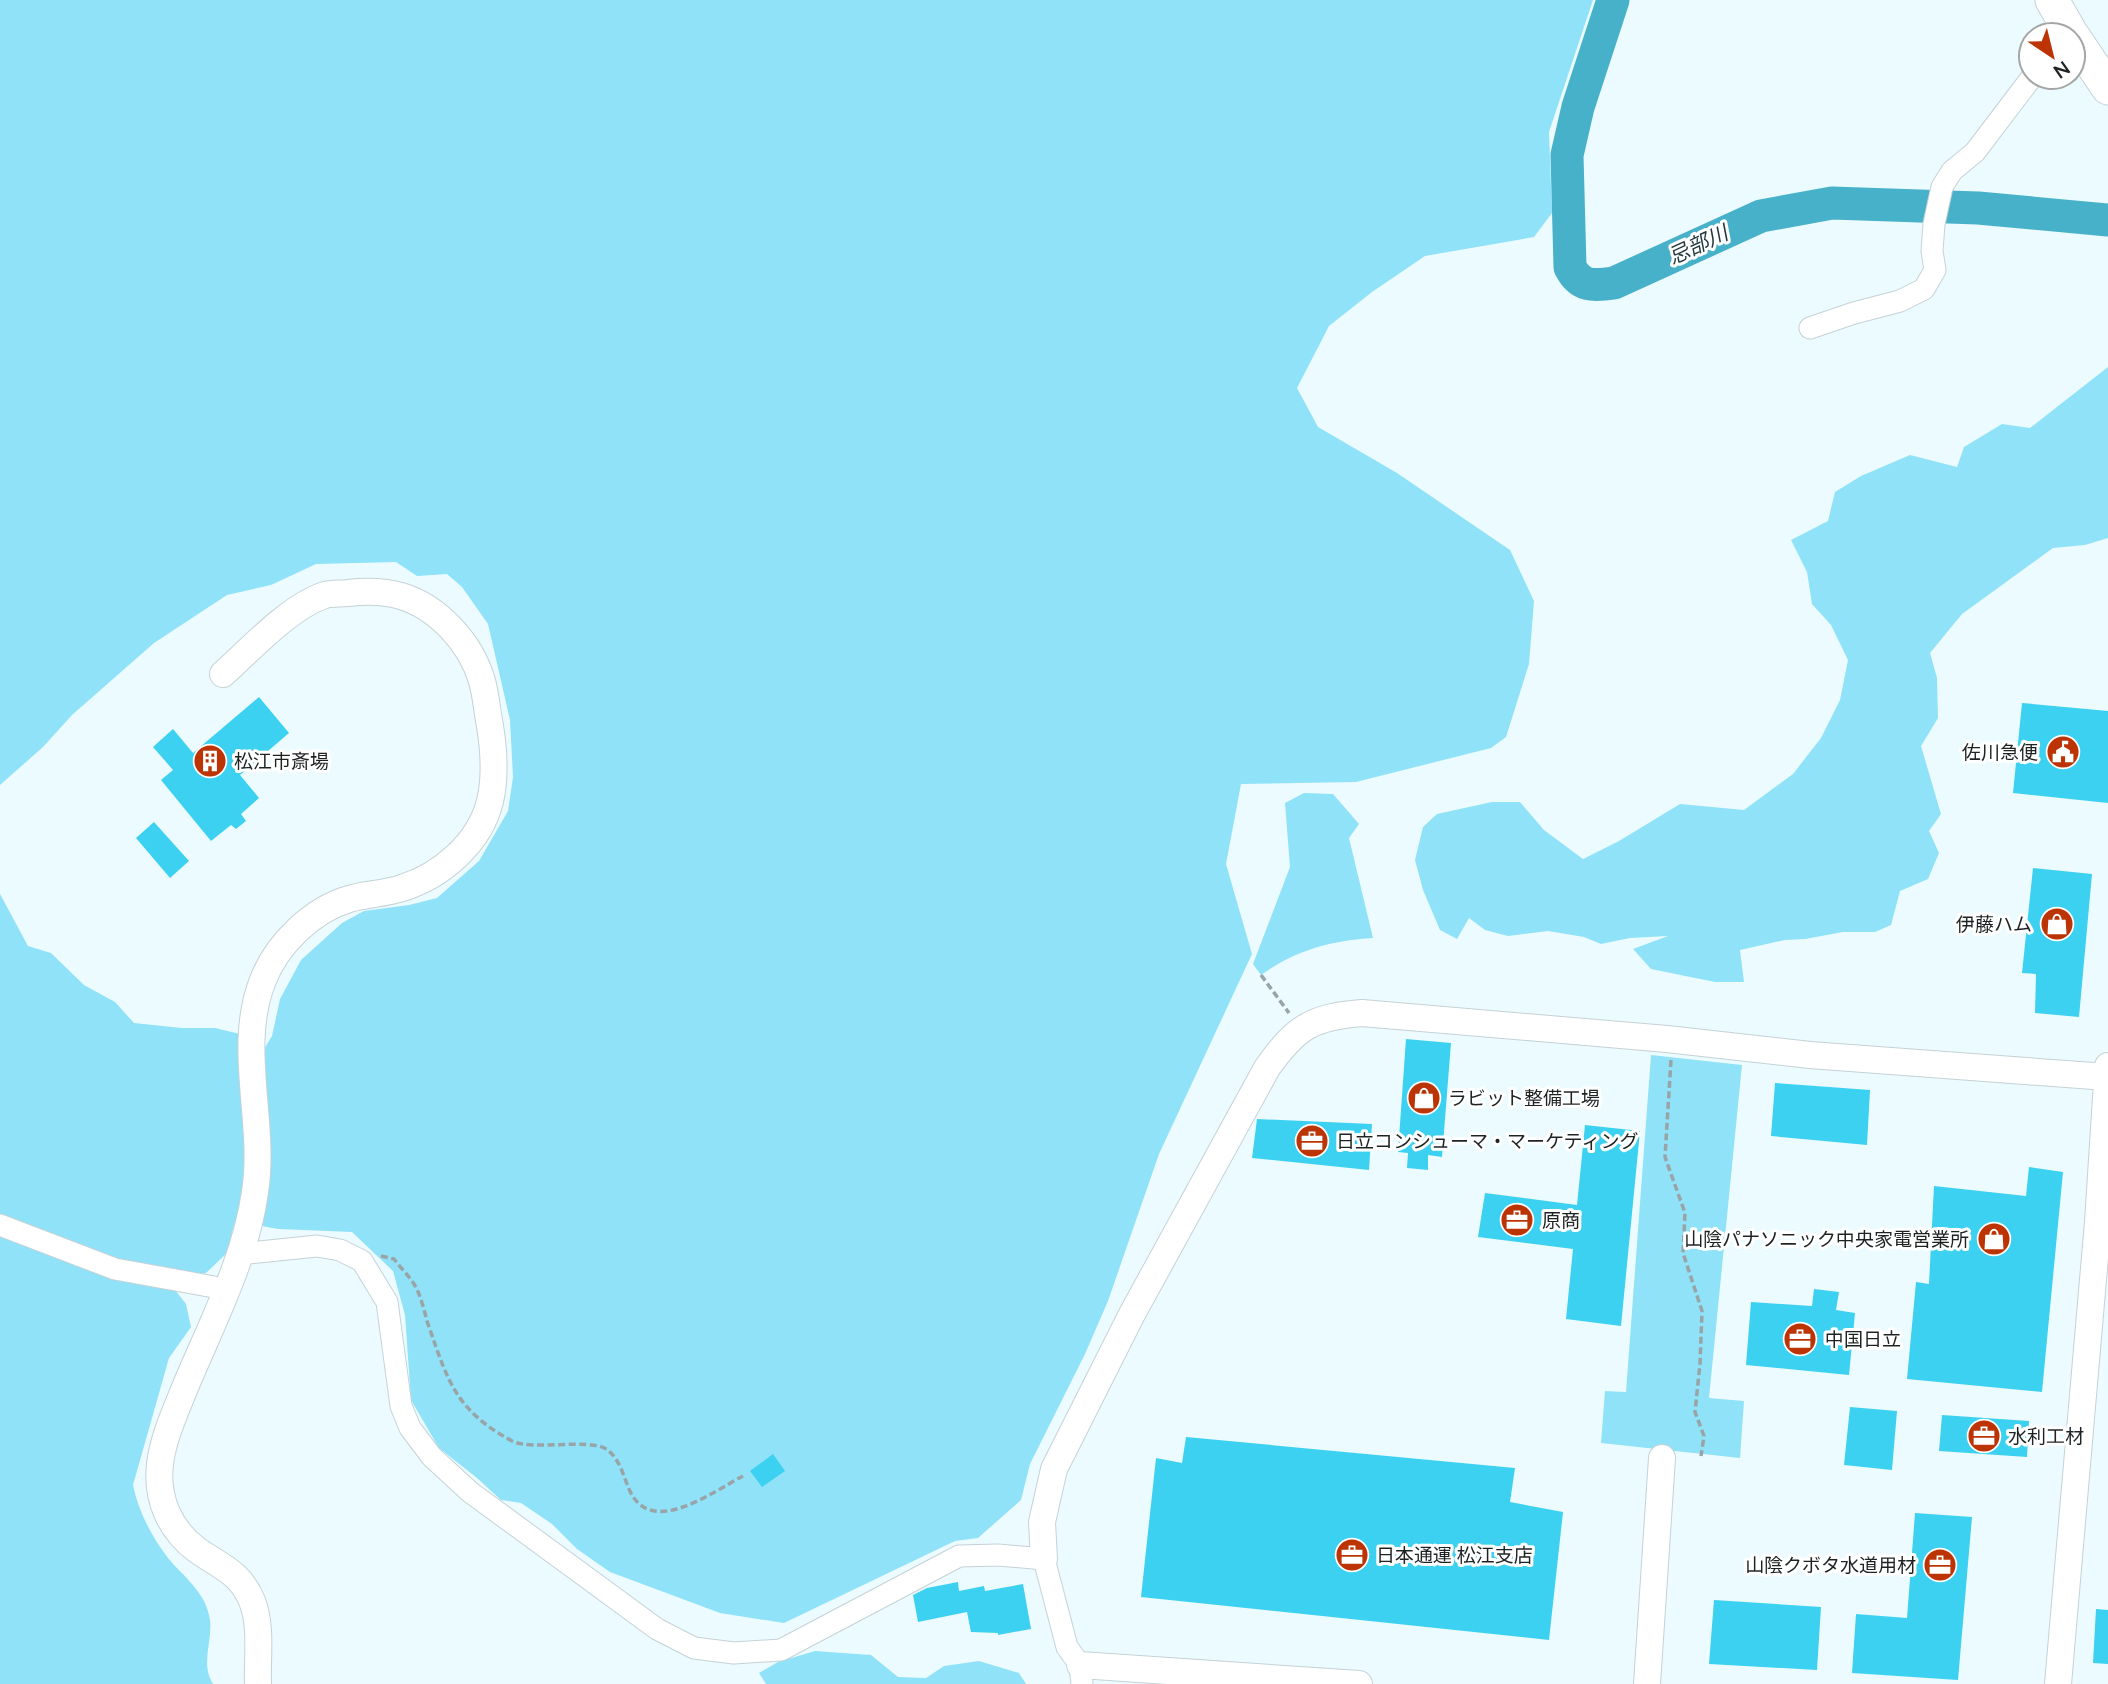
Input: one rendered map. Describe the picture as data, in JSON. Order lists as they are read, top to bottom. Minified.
{"water":["忌部川"],"places":{"public building":["佐川急便"],"building":["松江市斎場"],"shop":["伊藤ハム","ラビット整備工場","山陰パナソニック中央家電営業所"],"office":["日立コンシューマ・マーケティング","原商","中国日立","水利工材","日本通運 松江支店","山陰クボタ水道用材"]},"north":"bottom right"}
